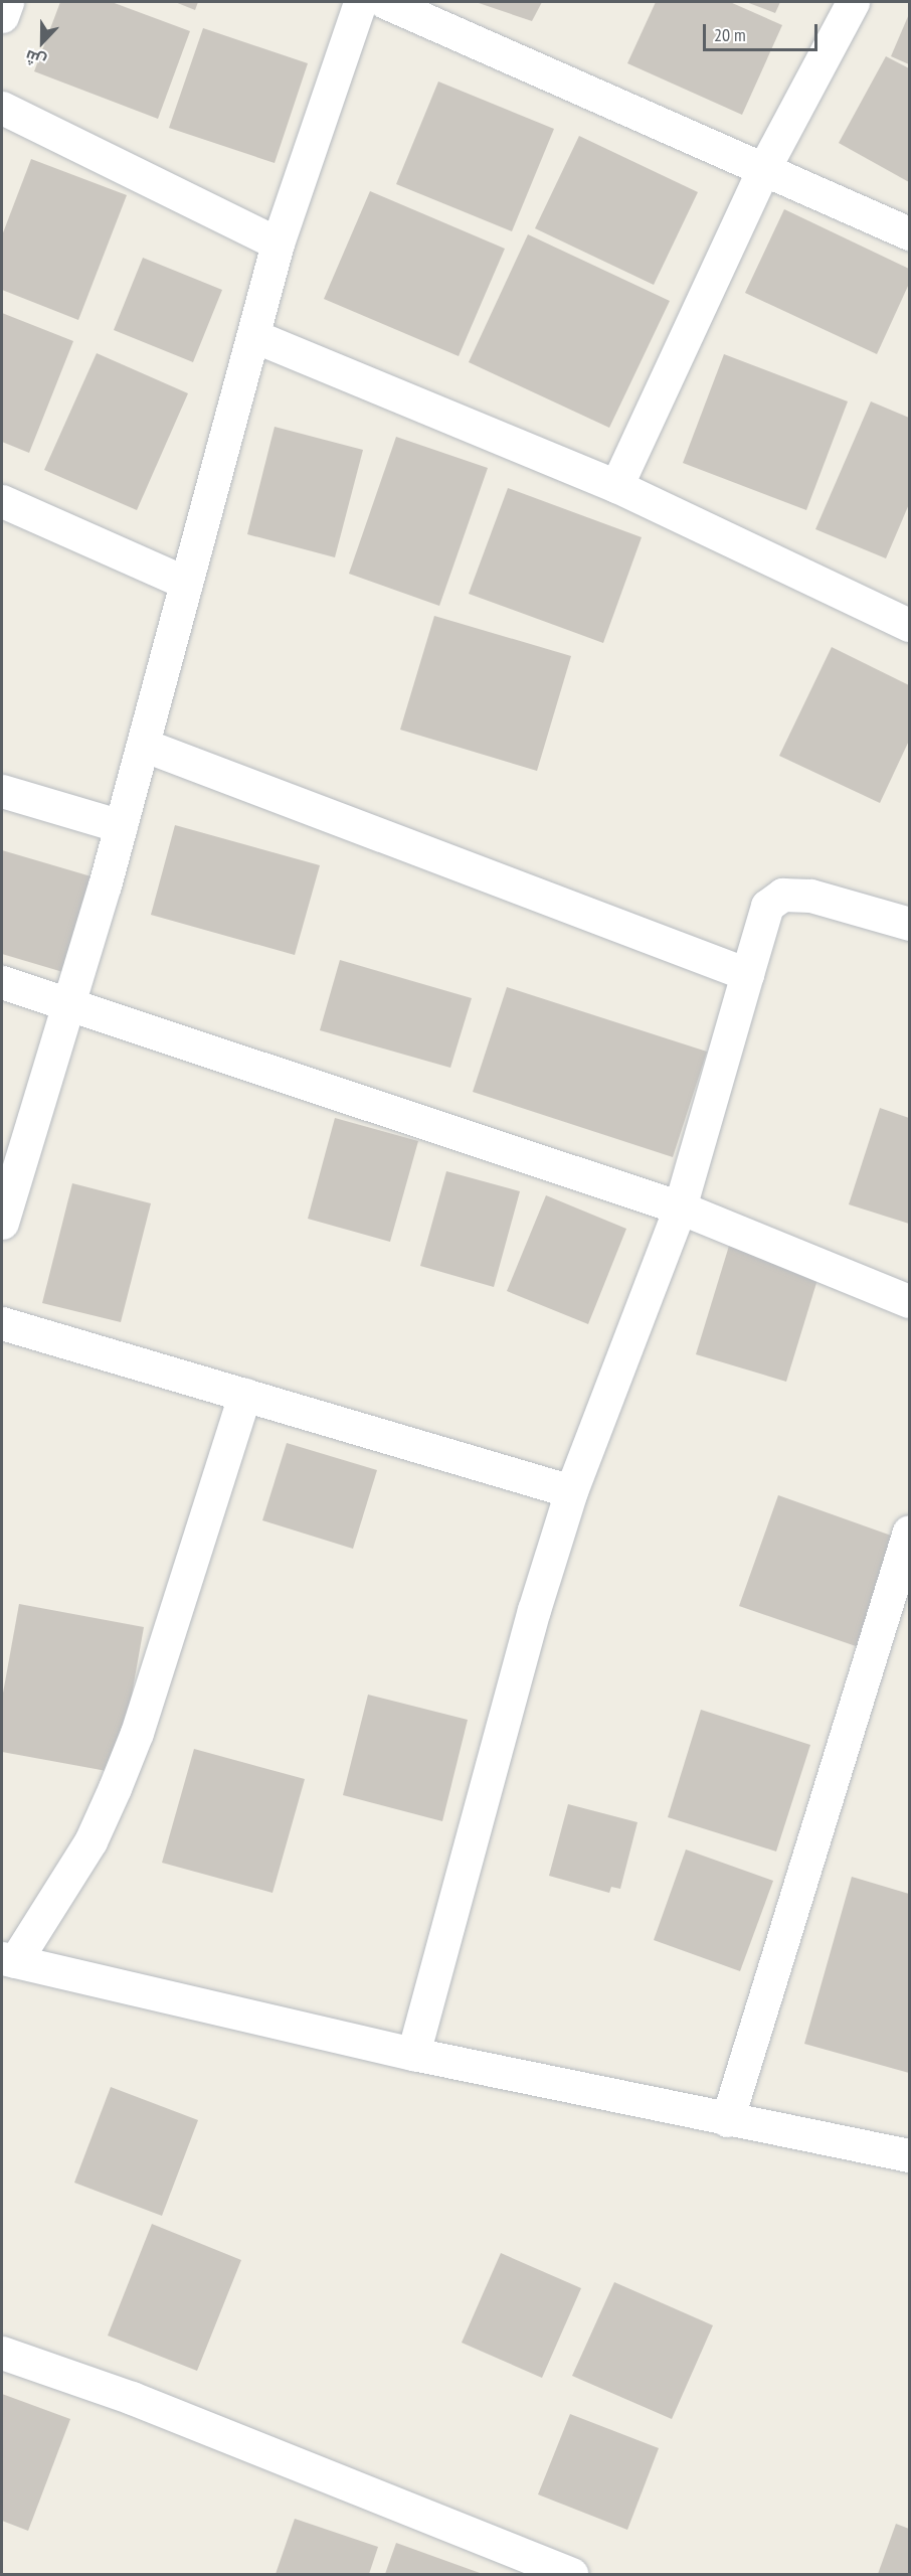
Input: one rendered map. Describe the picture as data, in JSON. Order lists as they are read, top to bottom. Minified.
{"scale_bar":"20 m","north":"bottom"}
